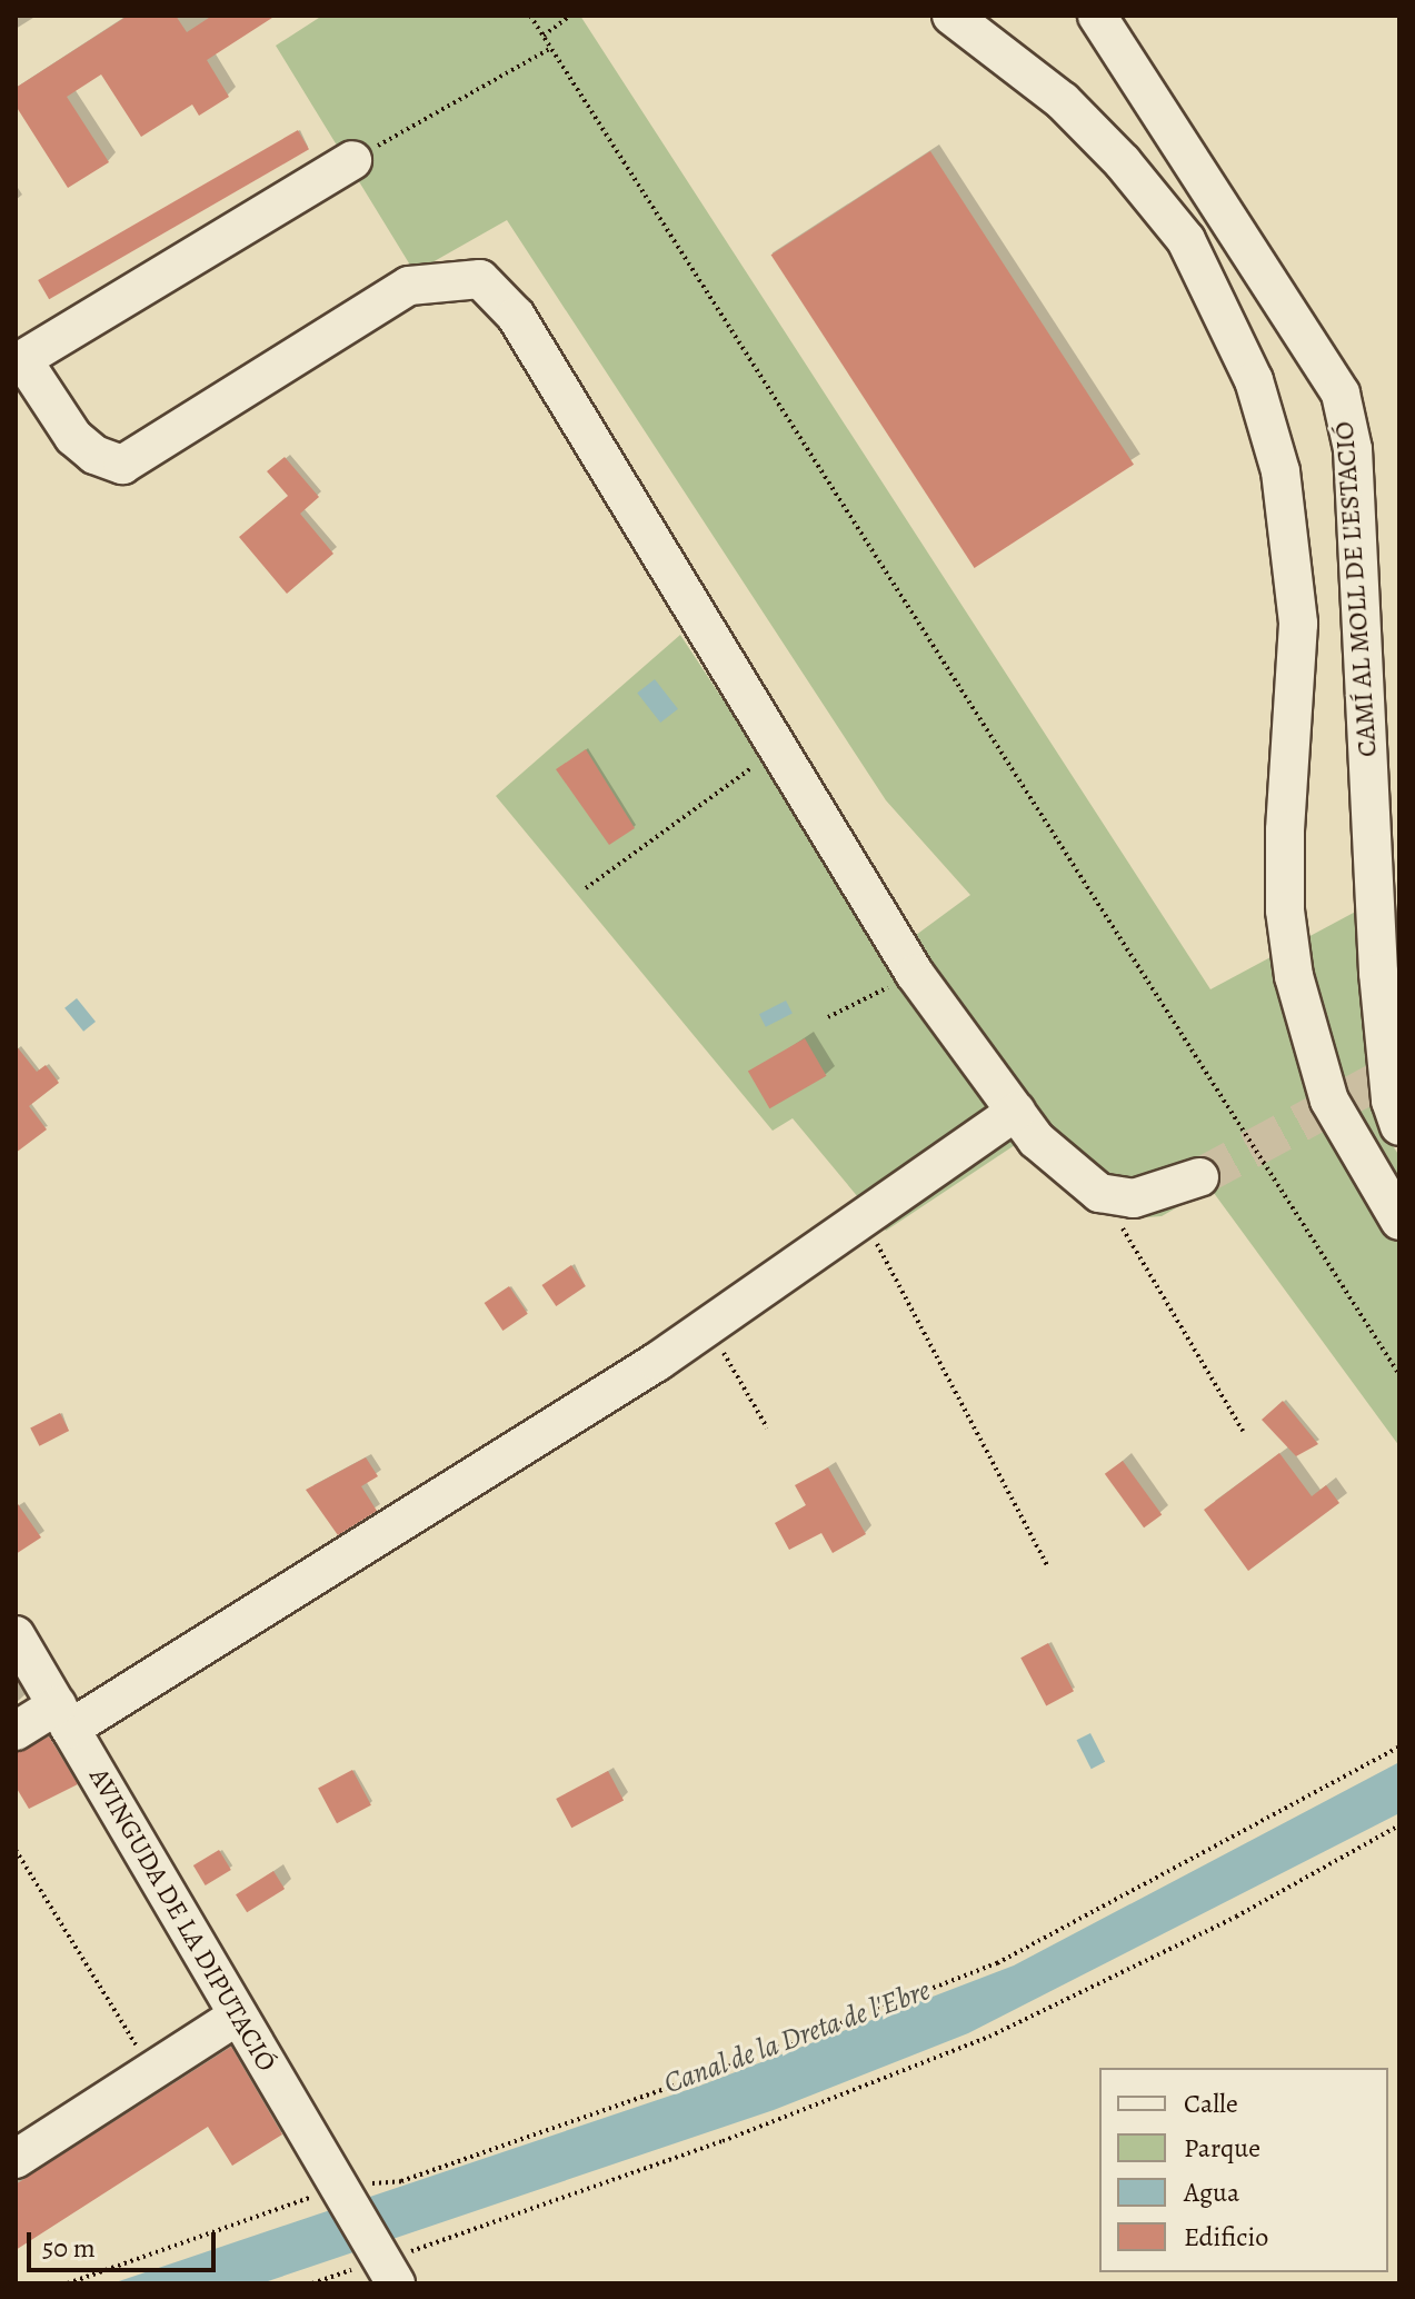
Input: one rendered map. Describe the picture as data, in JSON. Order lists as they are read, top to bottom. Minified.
{"streets":{"street":["CAMÍ AL MOLL DE L'ESTACIÓ","AVINGUDA DE LA DIPUTACIÓ"]},"water":["Canal de la Dreta de l'Ebre"],"legend":["Calle","Parque","Agua","Edificio"],"scale_bar":"50 m"}
